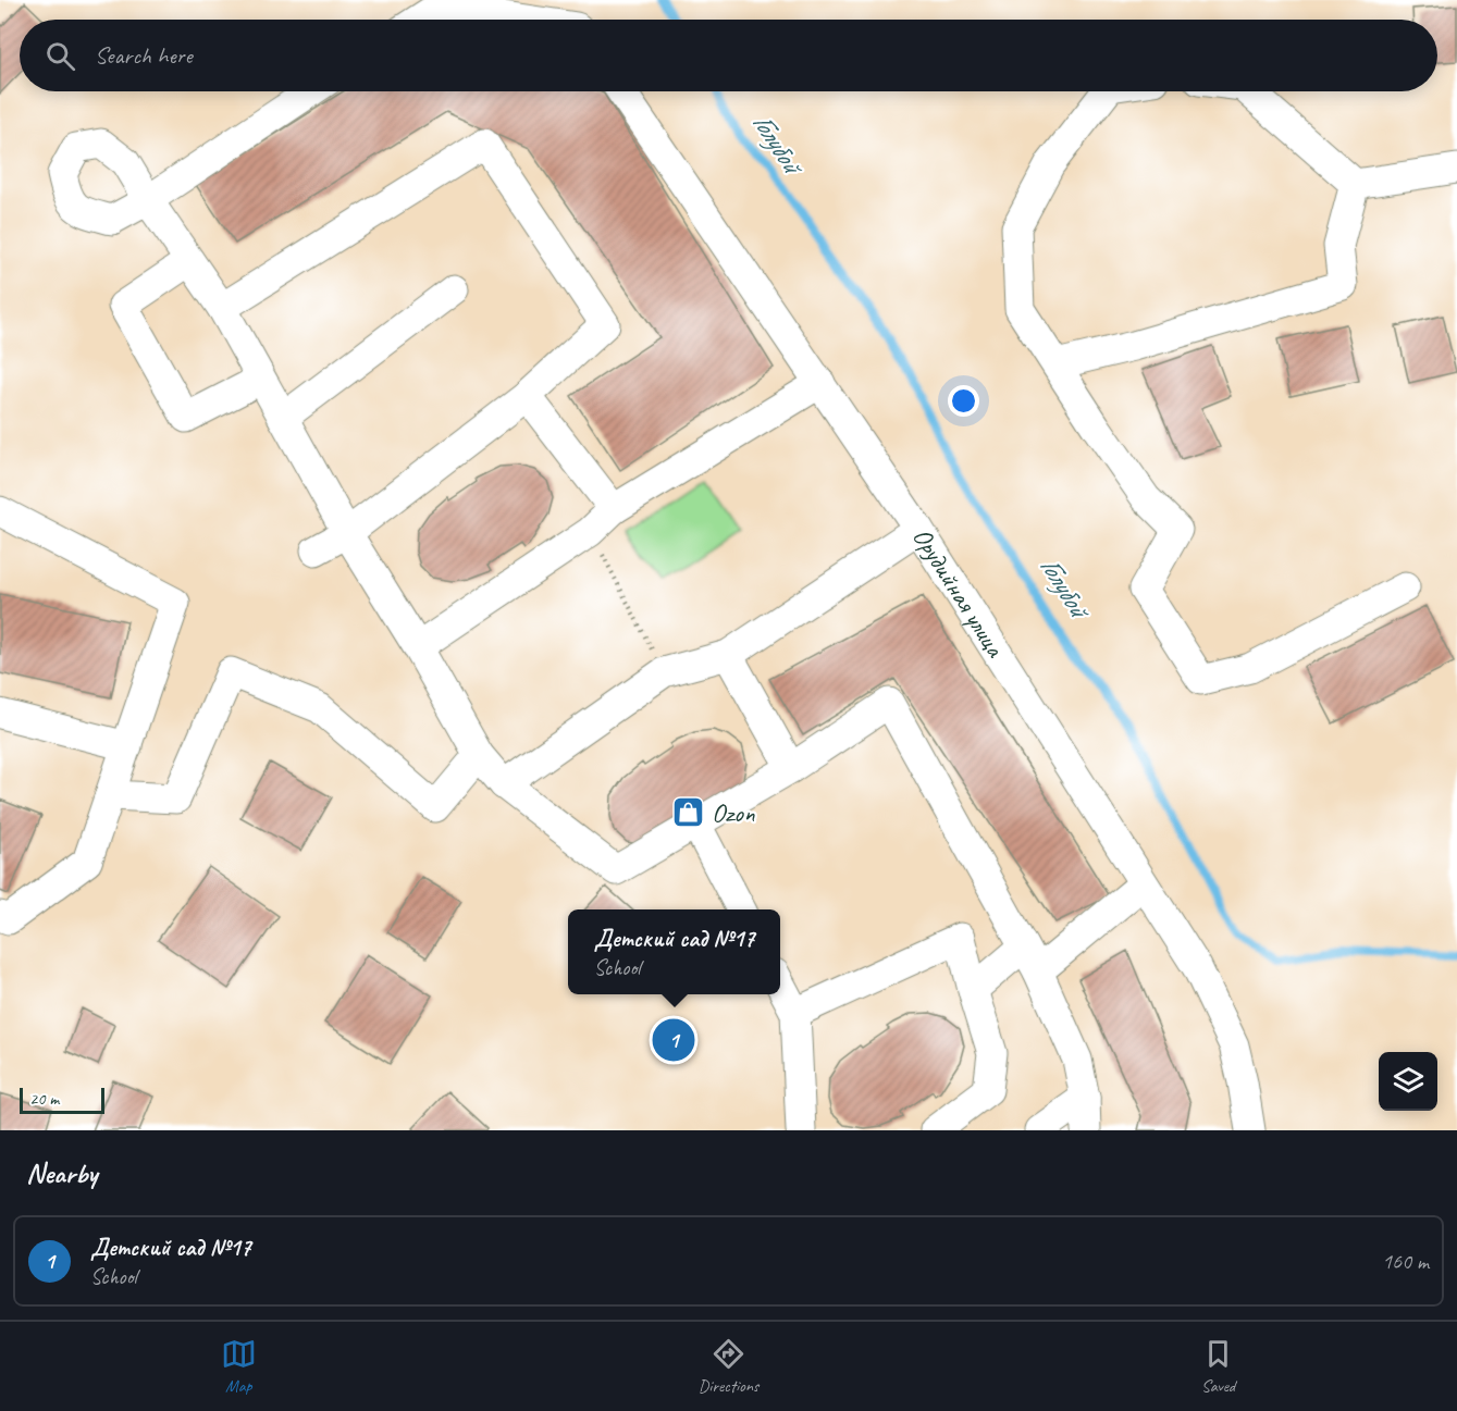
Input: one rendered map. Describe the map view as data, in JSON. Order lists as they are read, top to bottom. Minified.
{"streets":{"street":["Орудийная улица"]},"water":["Голубой"],"places":{"shop":["Ozon"]},"scale_bar":"20 m","page":{"search":"Search here","popup":["Детский сад №17","School"],"pins":"1","scale":"20 m","heading":"Nearby","list":[{"mark":"1","name":"Детский сад №17","note":"School","value":"160 m"}],"nav":["Map","Directions","Saved"]}}
